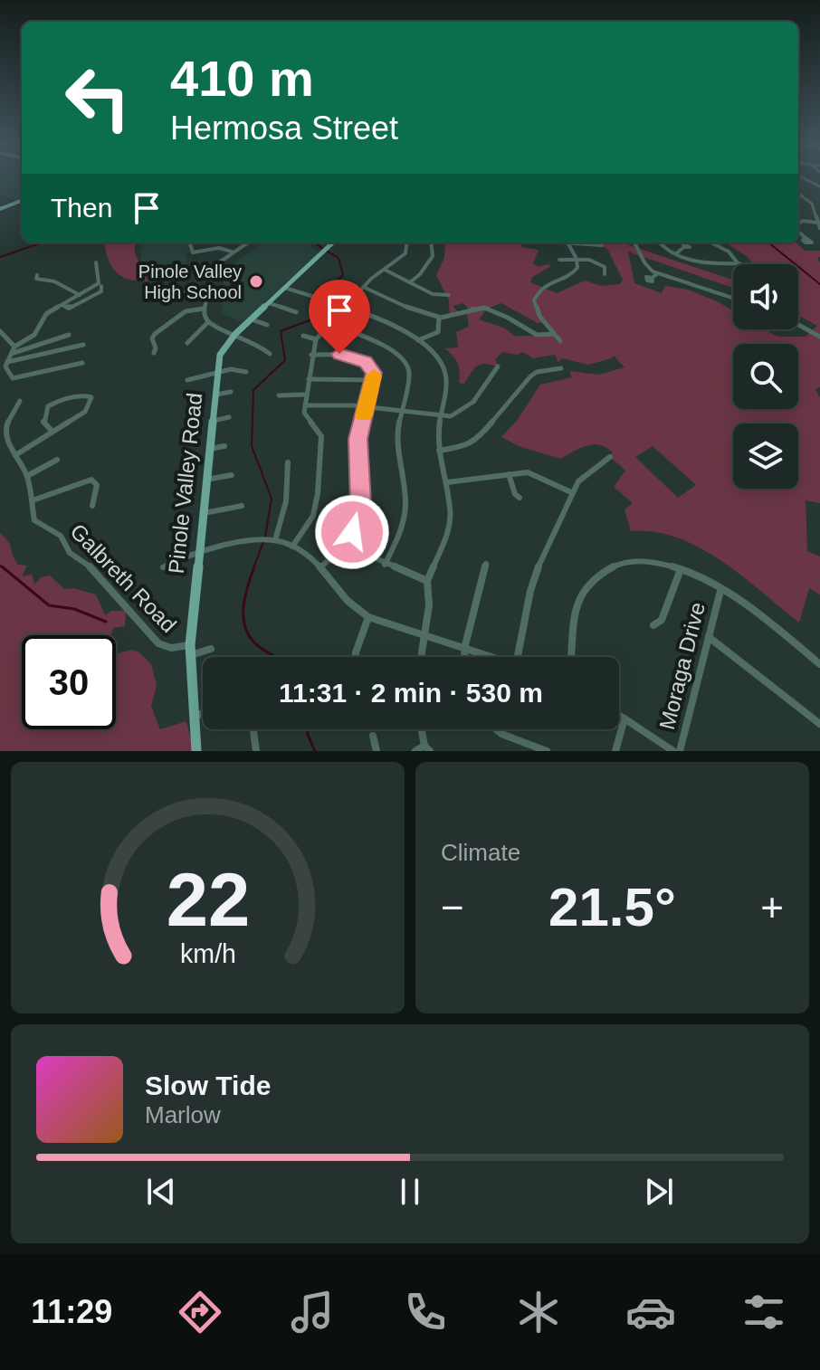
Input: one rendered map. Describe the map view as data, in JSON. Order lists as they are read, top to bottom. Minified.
{"streets":{"main road":["Pinole Valley Road"],"street":["Galbreth Road","Moraga Drive"]},"crossings":[["Pinole Valley Road","Galbreth Road"]],"places":["Pinole Valley High School"],"page":{"turn":["410 m","Hermosa Street"],"then":"Then","limit":"30","trip":"11:31 · 2 min · 530 m","tile":"Climate","heat":["−","21.5°","+"],"song":["Slow Tide","Marlow"],"tabs":"11:29","gauge":["22","km/h"]}}
